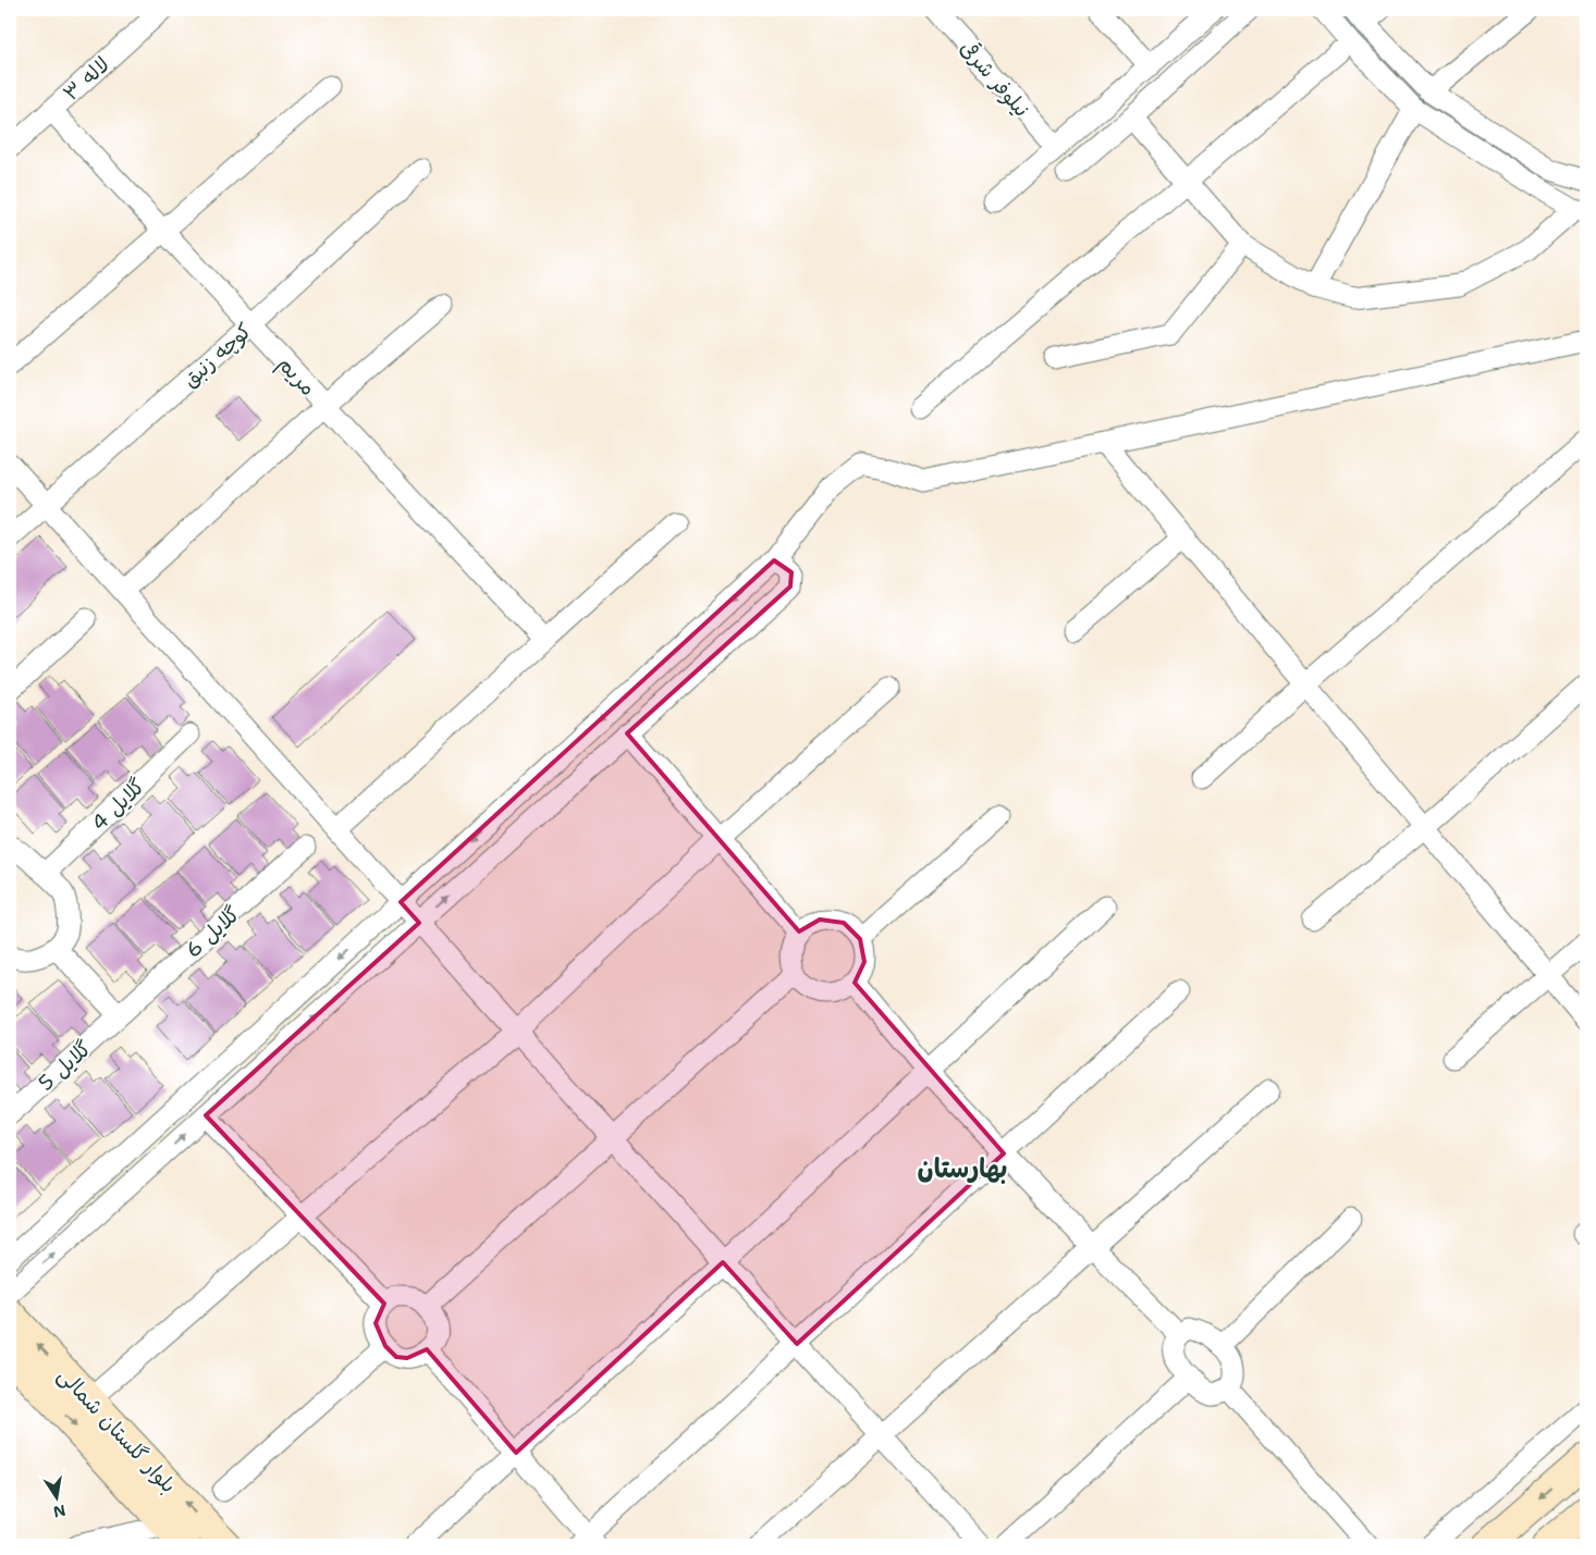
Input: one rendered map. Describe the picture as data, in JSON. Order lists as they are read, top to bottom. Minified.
{"streets":{"street":["لاله ۳","نیلوفر شرقی","کوچه زنبق","مریم","گلایل 4","گلایل 6","گلایل 5","بلوار گلستان شمالی"]},"crossings":[["لاله ۳","مریم"],["کوچه زنبق","مریم"],["گلایل 6","گلایل 5"]],"districts":["بهارستان"],"north":"bottom"}
